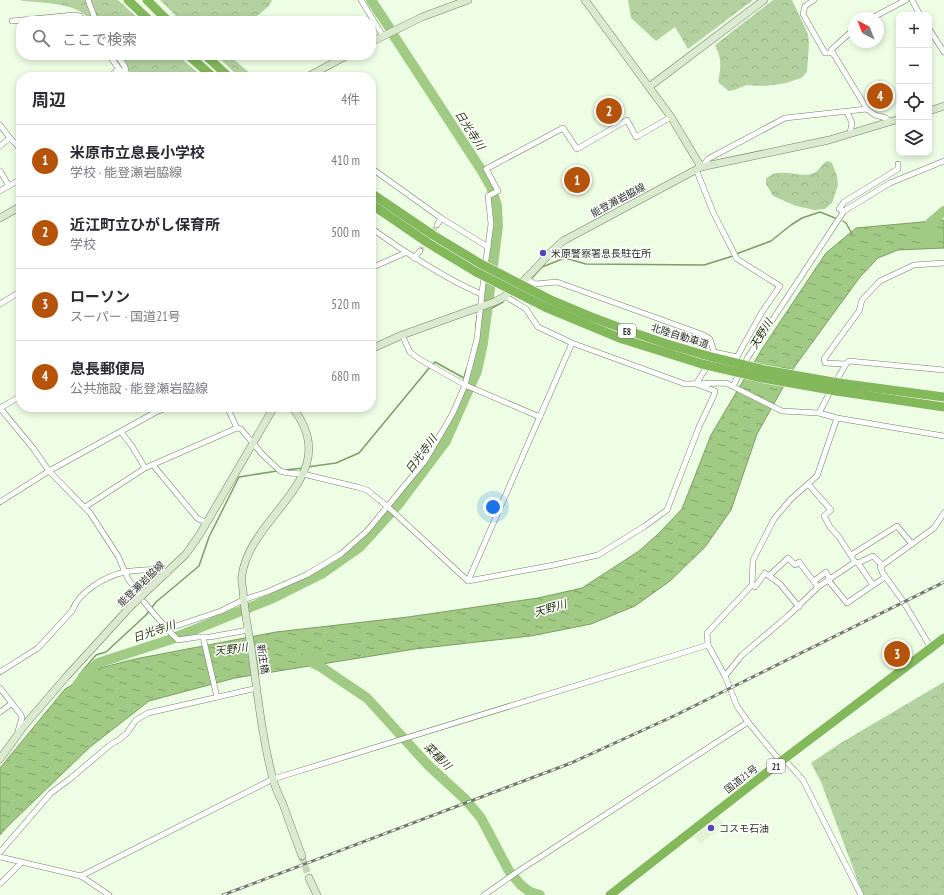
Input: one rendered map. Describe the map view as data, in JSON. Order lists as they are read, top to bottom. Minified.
{"streets":{"highway":["E8","北陸自動車道","21","国道21号"],"main road":["能登瀬岩脇線","新庄橋"]},"water":["日光寺川","天野川","菜種川"],"places":["米原警察署息長駐在所","コスモ石油"],"north":"top left","page":{"map_buttons":["+","−"],"search":"ここで検索","heading":["周辺","4件"],"pins":["4","2","1","3"],"list":[{"mark":"1","name":"米原市立息長小学校","note":"学校 · 能登瀬岩脇線","value":"410 m"},{"mark":"2","name":"近江町立ひがし保育所","note":"学校","value":"500 m"},{"mark":"3","name":"ローソン","note":"スーパー · 国道21号","value":"520 m"},{"mark":"4","name":"息長郵便局","note":"公共施設 · 能登瀬岩脇線","value":"680 m"}]}}
